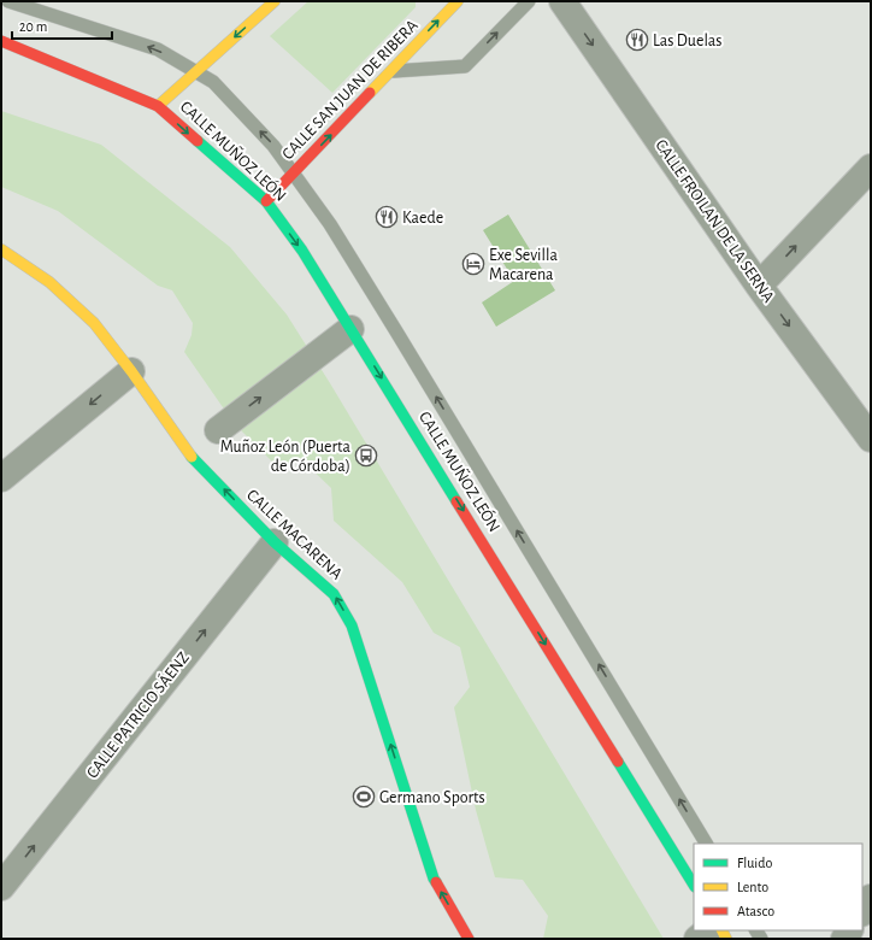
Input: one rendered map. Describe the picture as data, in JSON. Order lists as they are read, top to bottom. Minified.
{"streets":{"main road":["CALLE SAN JUAN DE RIBERA","CALLE MUÑOZ LEÓN","CALLE MACARENA"],"street":["CALLE FROILAN DE LA SERNA","CALLE PATRICIO SÁENZ"]},"crossings":[["CALLE SAN JUAN DE RIBERA","CALLE MUÑOZ LEÓN"],["CALLE MACARENA","CALLE PATRICIO SÁENZ"]],"one_way":["CALLE SAN JUAN DE RIBERA","CALLE FROILAN DE LA SERNA","CALLE MACARENA","CALLE PATRICIO SÁENZ"],"places":{"restaurant":["Las Duelas","Kaede"],"hotel":["Exe Sevilla Macarena"],"bus stop":["Muñoz León (Puerta de Córdoba)"],"sports":["Germano Sports"]},"legend":["Fluido","Lento","Atasco"],"scale_bar":"20 m"}
